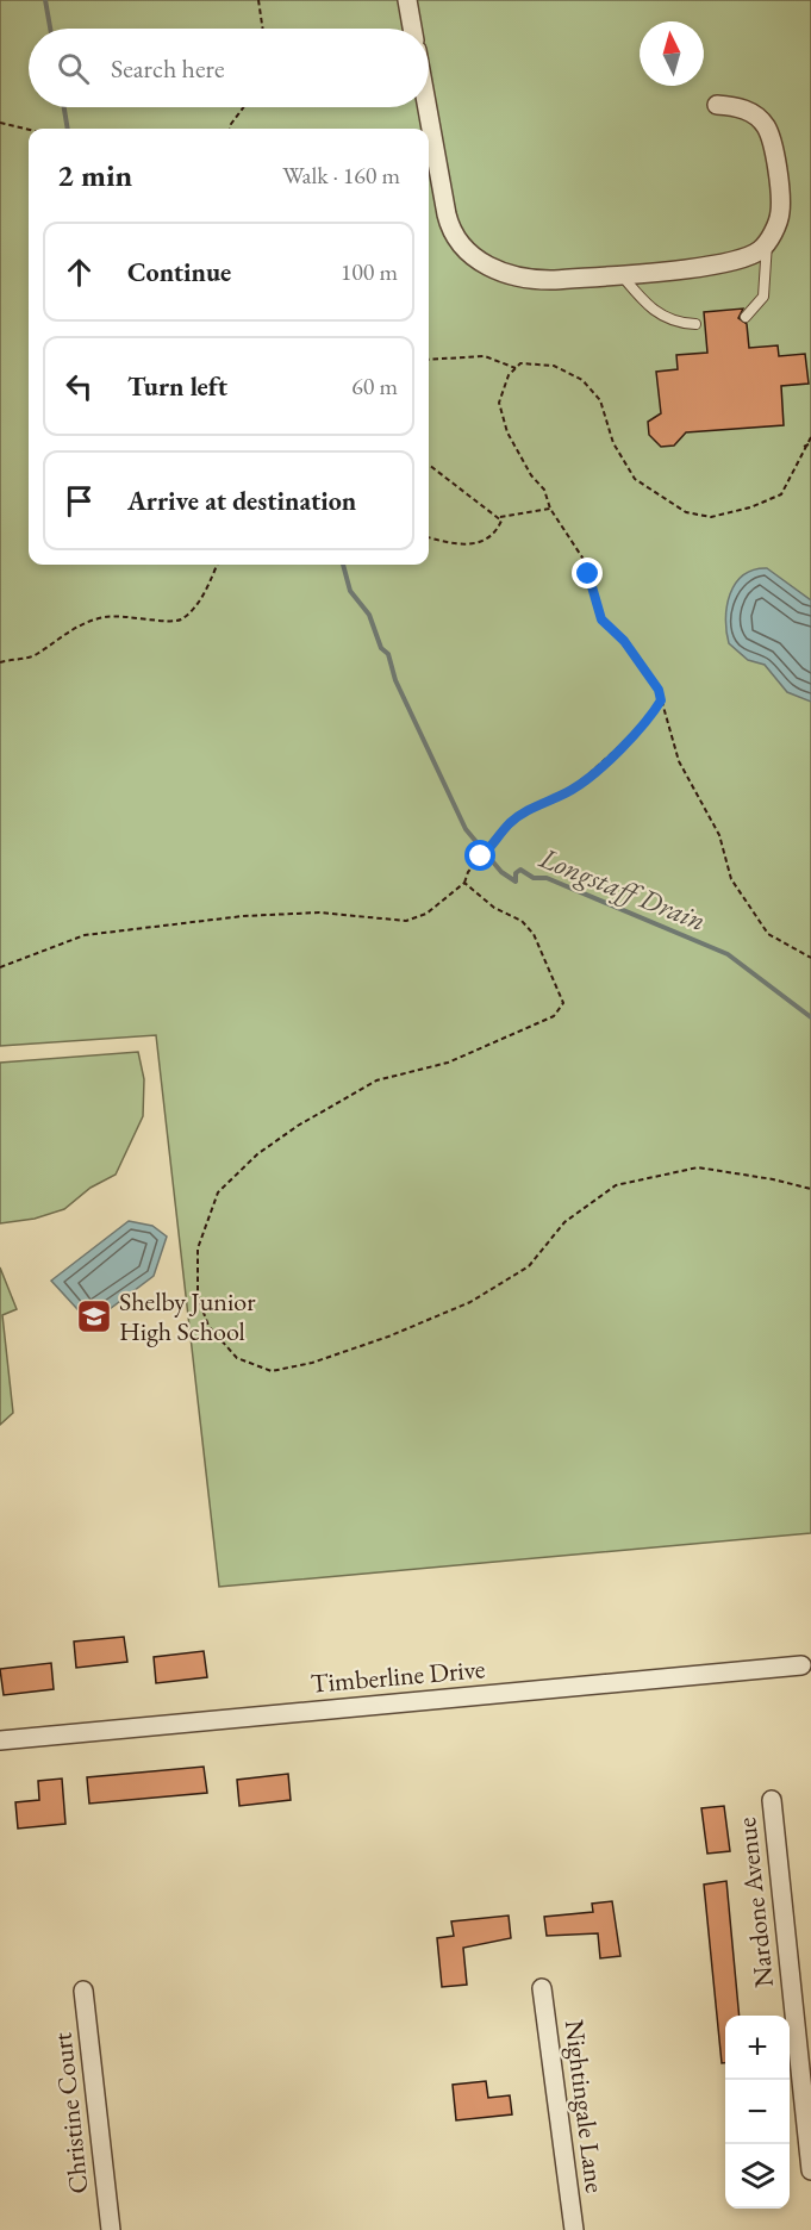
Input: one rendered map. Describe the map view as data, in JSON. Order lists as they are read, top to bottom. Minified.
{"streets":{"street":["Timberline Drive","Nardone Avenue","Nightingale Lane","Christine Court"]},"water":["Longstaff Drain"],"places":{"school or university":["Shelby Junior High School"]},"north":"top","page":{"search":"Search here","heading":["2 min","Walk · 160 m"],"list":[["Continue","100 m"],["Turn left","60 m"],"Arrive at destination"],"map_buttons":["+","−"]}}
